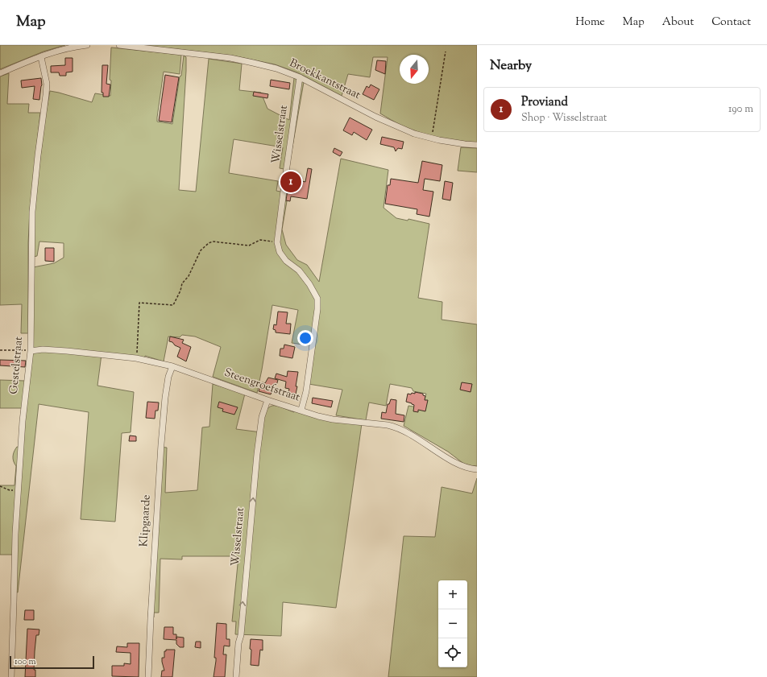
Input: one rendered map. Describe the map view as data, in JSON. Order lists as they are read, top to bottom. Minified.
{"streets":{"street":["Broekkantstraat","Wisselstraat","Gestelstraat","Steengroefstraat","Klipgaarde"]},"crossings":[["Broekkantstraat","Wisselstraat"],["Wisselstraat","Steengroefstraat"],["Gestelstraat","Steengroefstraat"],["Steengroefstraat","Klipgaarde"]],"one_way":["Wisselstraat"],"scale_bar":"100 m","north":"bottom","page":{"header":"Map","nav":["Home","Map","About","Contact"],"heading":"Nearby","list":[{"mark":"1","name":"Proviand","note":"Shop · Wisselstraat","value":"190 m"}],"pins":"1","map_buttons":["+","−"],"scale":"100 m"}}
